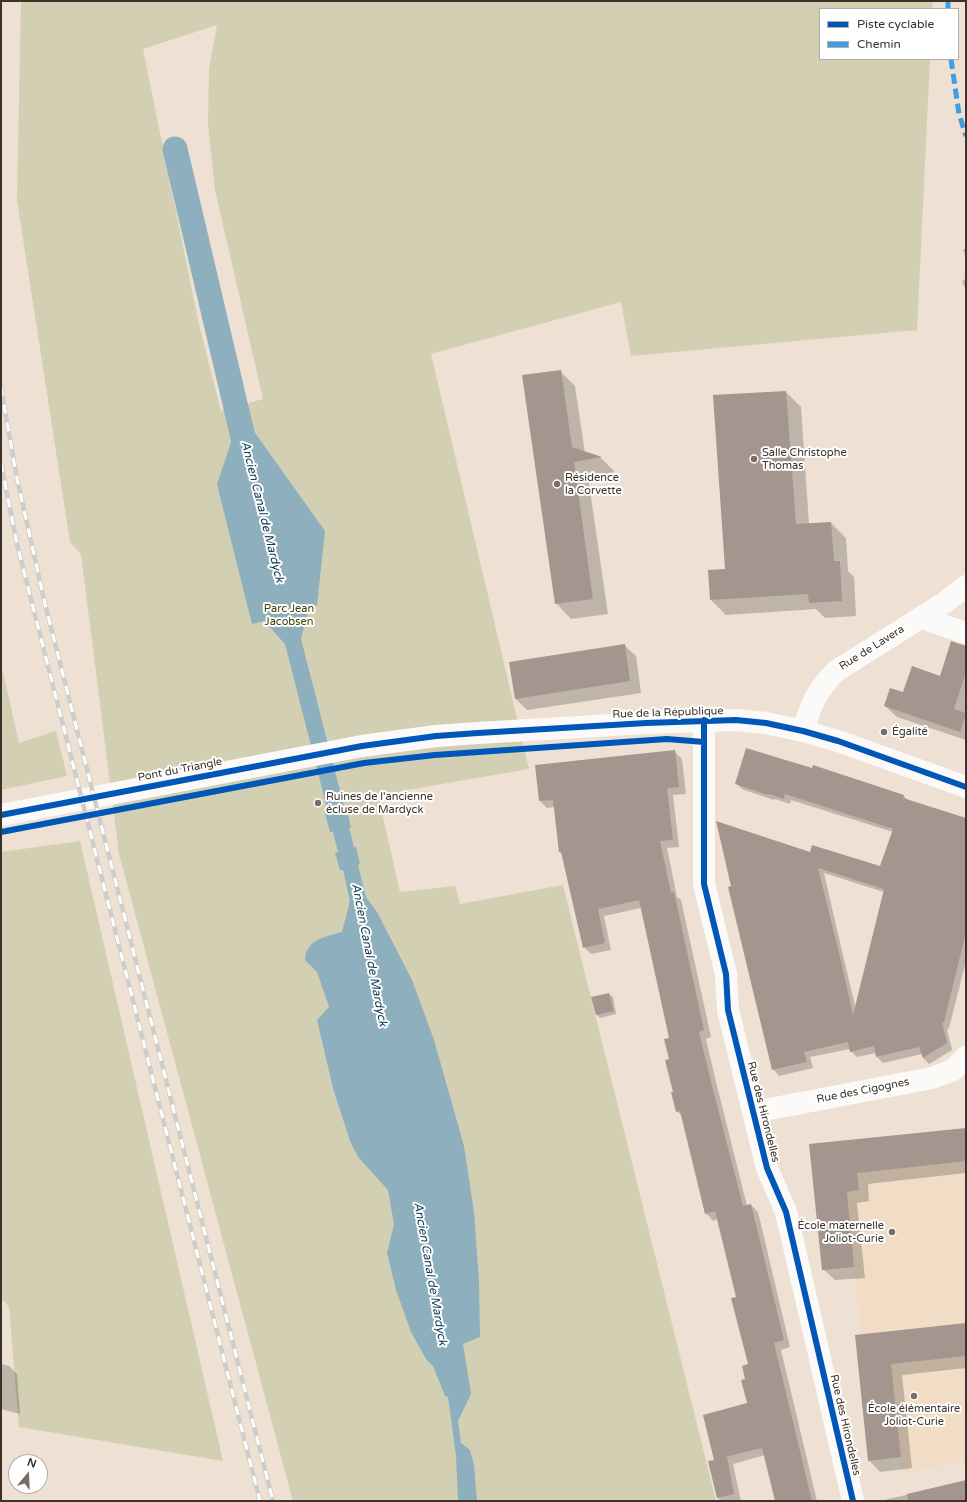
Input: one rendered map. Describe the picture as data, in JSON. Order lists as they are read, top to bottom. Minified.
{"streets":{"street":["Rue de Lavera","Rue de la République","Pont du Triangle","Rue des Cigognes","Rue des Hirondelles"]},"crossings":[["Rue de Lavera","Rue de la République"],["Rue de la République","Pont du Triangle"],["Rue de la République","Rue des Hirondelles"],["Rue des Cigognes","Rue des Hirondelles"]],"water":["Ancien Canal de Mardyck"],"parks":["Parc Jean Jacobsen"],"places":["Salle Christophe Thomas","Résidence la Corvette","Égalité","Ruines de l'ancienne écluse de Mardyck","École maternelle Joliot-Curie","École élémentaire Joliot-Curie"],"legend":["Piste cyclable","Chemin"],"north":"top"}
